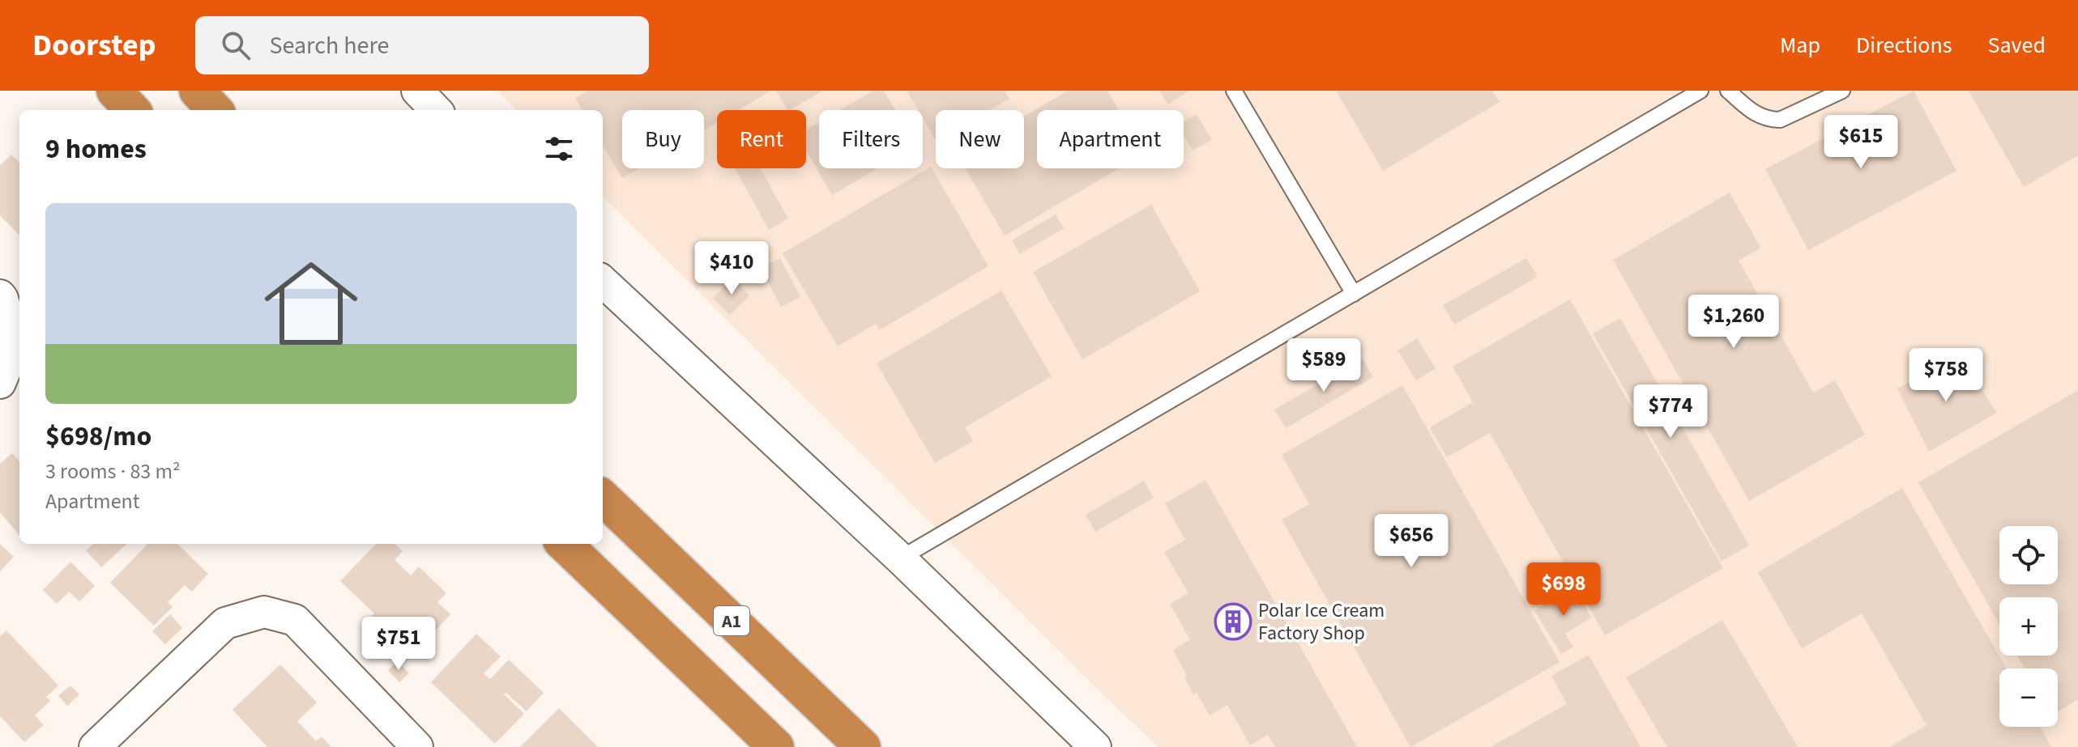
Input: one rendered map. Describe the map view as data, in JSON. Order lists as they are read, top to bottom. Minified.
{"streets":{"highway":["A1"]},"places":{"building":["Polar Ice Cream Factory Shop"]},"page":{"header":"Doorstep","search":"Search here","nav":["Map","Directions","Saved"],"chip":["Buy","Rent","Filters","New","Apartment"],"heading":"9 homes","price":["$615","$410","$1,260","$589","$758","$774","$656","$698","$751"],"list":[{"name":"$698/mo","note":"3 rooms · 83 m² · Apartment"}],"map_buttons":["+","−"]}}
